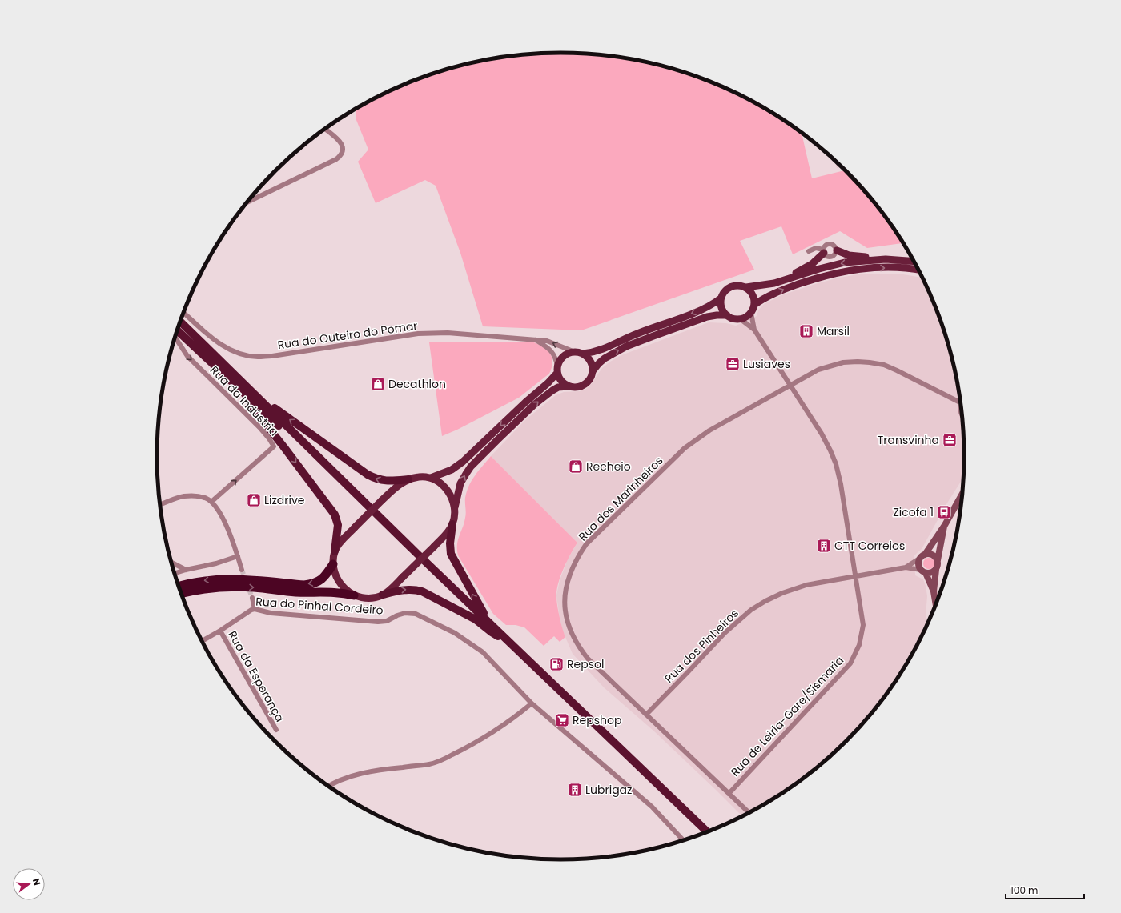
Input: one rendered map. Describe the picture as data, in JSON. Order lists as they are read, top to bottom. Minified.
{"streets":{"street":["Rua do Outeiro do Pomar","Rua da Indústria","Rua dos Marinheiros","Rua do Pinhal Cordeiro","Rua dos Pinheiros","Rua da Esperança","Rua de Leiria-Gare/Sismaria"]},"crossings":[["Rua dos Marinheiros","Rua dos Pinheiros"],["Rua dos Marinheiros","Rua de Leiria-Gare/Sismaria"],["Rua do Pinhal Cordeiro","Rua da Esperança"],["Rua dos Pinheiros","Rua de Leiria-Gare/Sismaria"]],"places":{"building":["Marsil","CTT Correios","Lubrigaz"],"office":["Lusiaves","Transvinha"],"shop":["Decathlon","Recheio","Lizdrive"],"bus stop":["Zicofa 1"],"fuel station":["Repsol"],"supermarket":["Repshop"]},"scale_bar":"100 m","north":"right"}
